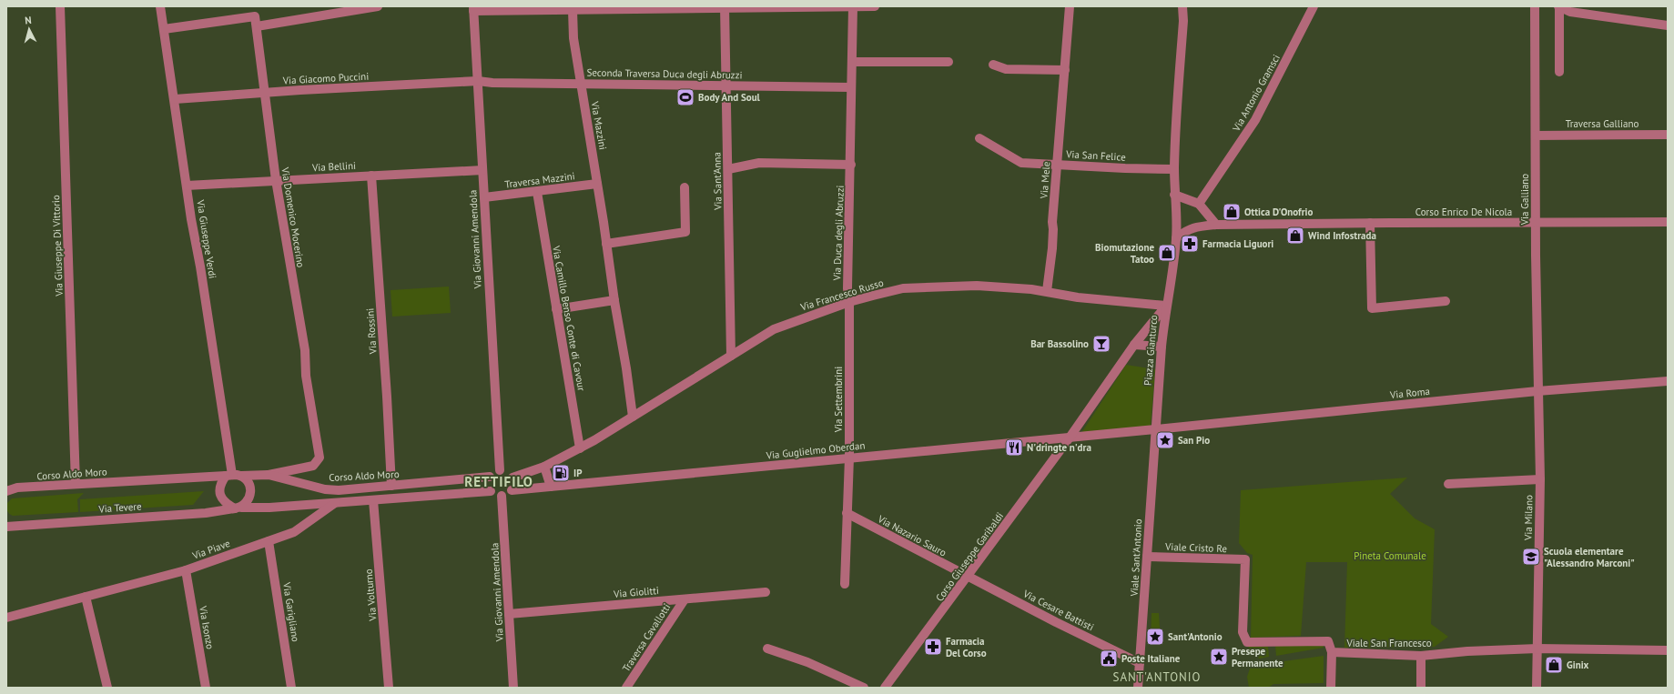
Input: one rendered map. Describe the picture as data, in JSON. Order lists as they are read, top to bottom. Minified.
{"streets":{"street":["Seconda Traversa Duca degli Abruzzi","Via Giacomo Puccini","Via Antonio Gramsci","Traversa Galliano","Via Mazzini","Via San Felice","Via Bellini","Traversa Mazzini","Via Mele","Via Sant'Anna","Via Galliano","Corso Enrico De Nicola","Via Domenico Mocerino","Via Duca degli Abruzzi","Via Giuseppe Verdi","Via Giovanni Amendola","Via Giuseppe Di Vittorio","Via Francesco Russo","Via Camillo Benso Conte di Cavour","Via Rossini","Piazza Gianturco","Via Roma","Via Settembrini","Via Guglielmo Oberdan","Corso Aldo Moro","Via Tevere","Via Milano","Via Nazario Sauro","Viale Cristo Re","Via Piave","Corso Giuseppe Garibaldi","Viale Sant'Antonio","Via Giolitti","Via Volturno","Via Cesare Battisti","Via Garigliano","Via Isonzo","Traversa Cavallotti","Viale San Francesco"]},"crossings":[["Seconda Traversa Duca degli Abruzzi","Via Giacomo Puccini"],["Seconda Traversa Duca degli Abruzzi","Via Mazzini"],["Seconda Traversa Duca degli Abruzzi","Via Sant'Anna"],["Seconda Traversa Duca degli Abruzzi","Via Duca degli Abruzzi"],["Seconda Traversa Duca degli Abruzzi","Via Giovanni Amendola"],["Via Giacomo Puccini","Via Domenico Mocerino"],["Via Giacomo Puccini","Via Giuseppe Verdi"],["Via Giacomo Puccini","Via Giovanni Amendola"],["Traversa Galliano","Via Galliano"],["Via Mazzini","Traversa Mazzini"],["Via Mazzini","Via Francesco Russo"],["Via San Felice","Via Mele"],["Via Bellini","Via Domenico Mocerino"],["Via Bellini","Via Giuseppe Verdi"],["Via Bellini","Via Giovanni Amendola"],["Via Bellini","Via Rossini"],["Traversa Mazzini","Via Giovanni Amendola"],["Traversa Mazzini","Via Camillo Benso Conte di Cavour"],["Via Mele","Via Francesco Russo"],["Via Sant'Anna","Via Francesco Russo"],["Via Galliano","Corso Enrico De Nicola"],["Via Galliano","Via Roma"],["Via Galliano","Via Milano"],["Via Domenico Mocerino","Corso Aldo Moro"],["Via Duca degli Abruzzi","Via Francesco Russo"],["Via Duca degli Abruzzi","Via Settembrini"],["Via Giuseppe Verdi","Corso Aldo Moro"],["Via Giuseppe Verdi","Via Tevere"],["Via Giovanni Amendola","Via Francesco Russo"],["Via Giovanni Amendola","Via Guglielmo Oberdan"],["Via Giovanni Amendola","Corso Aldo Moro"],["Via Giovanni Amendola","Via Giolitti"],["Via Giuseppe Di Vittorio","Corso Aldo Moro"],["Via Francesco Russo","Via Camillo Benso Conte di Cavour"],["Via Francesco Russo","Piazza Gianturco"],["Via Francesco Russo","Via Settembrini"],["Via Francesco Russo","Via Guglielmo Oberdan"],["Via Francesco Russo","Corso Aldo Moro"],["Via Rossini","Corso Aldo Moro"],["Piazza Gianturco","Via Roma"],["Piazza Gianturco","Via Guglielmo Oberdan"],["Piazza Gianturco","Corso Giuseppe Garibaldi"],["Piazza Gianturco","Viale Sant'Antonio"],["Via Roma","Via Milano"],["Via Roma","Viale Sant'Antonio"],["Via Settembrini","Via Guglielmo Oberdan"],["Via Settembrini","Via Nazario Sauro"],["Via Guglielmo Oberdan","Corso Aldo Moro"],["Via Guglielmo Oberdan","Corso Giuseppe Garibaldi"],["Corso Aldo Moro","Via Tevere"],["Via Tevere","Via Piave"],["Via Milano","Viale San Francesco"],["Via Nazario Sauro","Corso Giuseppe Garibaldi"],["Via Nazario Sauro","Via Cesare Battisti"],["Viale Cristo Re","Viale Sant'Antonio"],["Viale Cristo Re","Viale San Francesco"],["Via Piave","Via Garigliano"],["Via Piave","Via Isonzo"],["Corso Giuseppe Garibaldi","Via Cesare Battisti"],["Viale Sant'Antonio","Via Cesare Battisti"],["Via Giolitti","Traversa Cavallotti"]],"districts":["RETTIFILO","SANT'ANTONIO"],"parks":["Pineta Comunale"],"places":{"sports":["Body And Soul"],"shop":["Ottica D'Onofrio","Wind Infostrada","Biomutazione Tatoo","Ginix"],"pharmacy":["Farmacia Liguori","Farmacia Del Corso"],"bar":["Bar Bassolino"],"place":["San Pio","Sant'Antonio","Presepe Permanente"],"restaurant":["N'dringte n'dra"],"fuel station":["IP"],"school or university":["Scuola elementare \"Alessandro Marconi\""],"public building":["Poste Italiane"]},"north":"top"}
